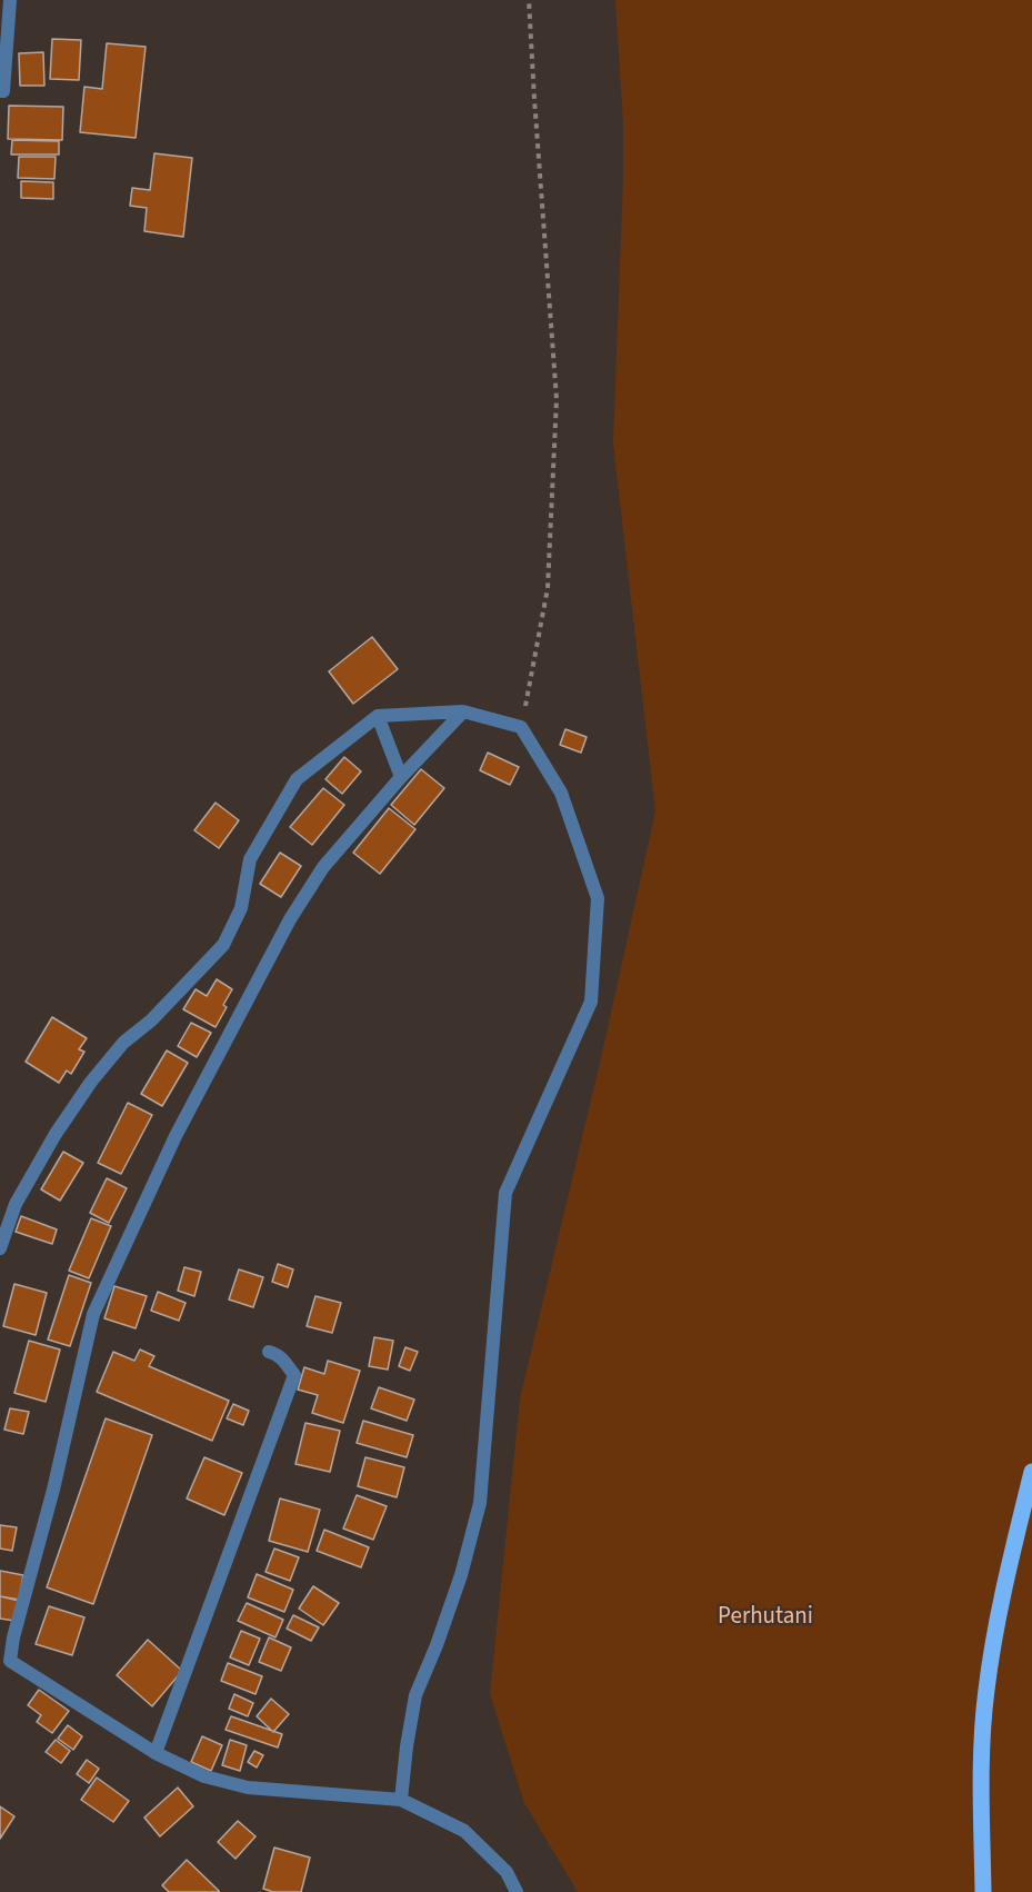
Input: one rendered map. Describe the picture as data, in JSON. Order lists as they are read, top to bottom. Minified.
{"parks":["Perhutani"]}
